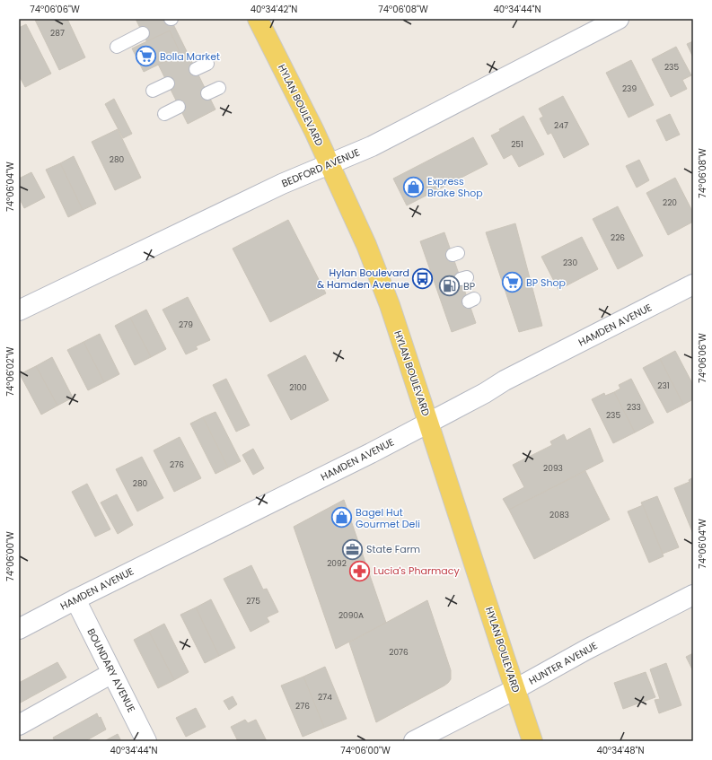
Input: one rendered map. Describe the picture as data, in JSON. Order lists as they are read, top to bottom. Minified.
{"streets":{"main road":["HYLAN BOULEVARD"],"street":["BEDFORD AVENUE","HAMDEN AVENUE","HUNTER AVENUE","BOUNDARY AVENUE"]},"crossings":[["HYLAN BOULEVARD","BEDFORD AVENUE"],["HYLAN BOULEVARD","HAMDEN AVENUE"],["HYLAN BOULEVARD","HUNTER AVENUE"],["HAMDEN AVENUE","BOUNDARY AVENUE"]],"places":{"supermarket":["Bolla Market","BP Shop"],"shop":["Express Brake Shop","Bagel Hut Gourmet Deli"],"bus stop":["Hylan Boulevard & Hamden Avenue"],"fuel station":["BP"],"office":["State Farm"],"pharmacy":["Lucia's Pharmacy"]},"house_numbers":["287","235","239","247","251","280","220","226","230","279","231","2100","233","235","276","2093","280","2083","2092","275","2090A","2076","274","276"],"coordinates":["74°06'06\"W","40°34'42\"N","74°06'08\"W","40°34'44\"N","74°06'04\"W","74°06'02\"W","74°06'00\"W","40°34'48\"N"]}
